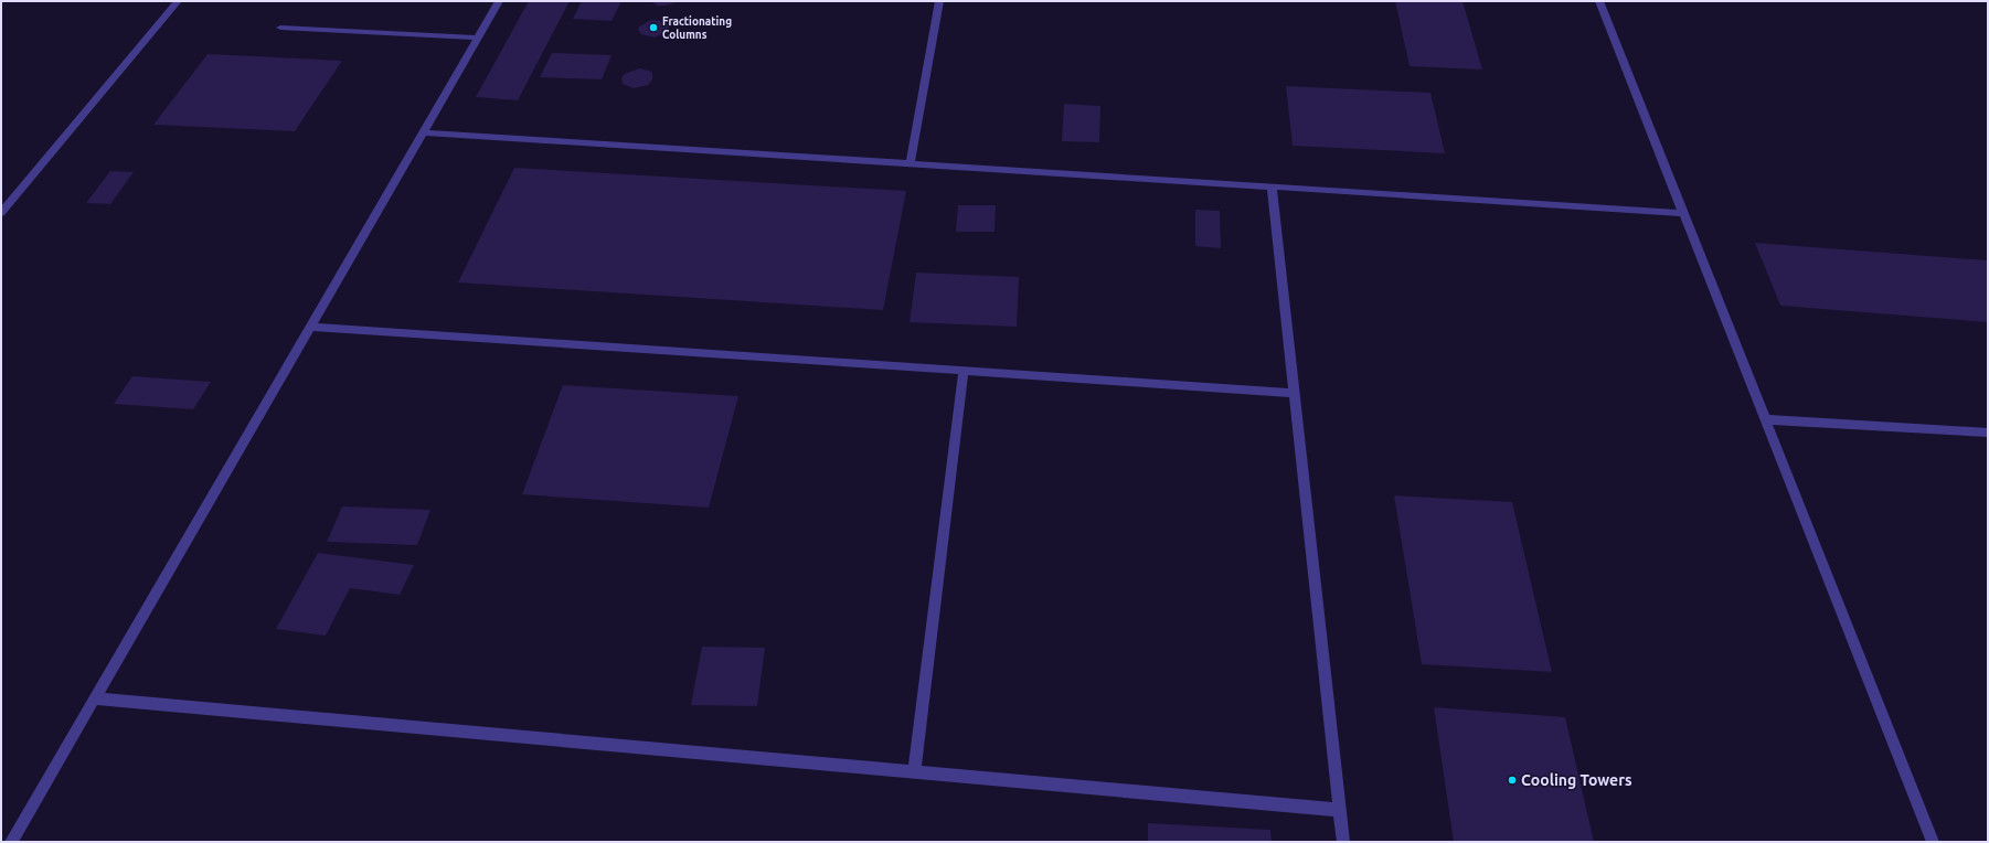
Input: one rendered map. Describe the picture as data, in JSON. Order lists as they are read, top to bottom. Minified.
{"places":["Fractionating Columns","Cooling Towers"]}
